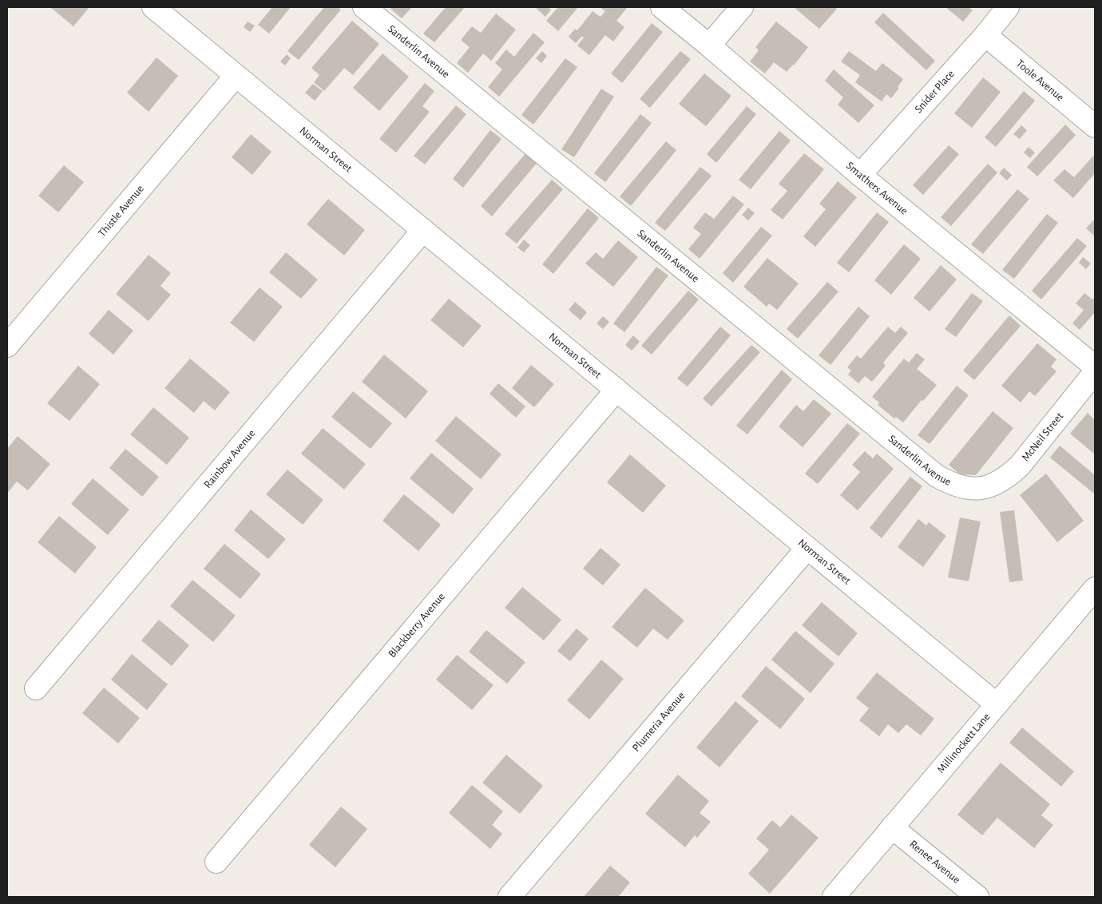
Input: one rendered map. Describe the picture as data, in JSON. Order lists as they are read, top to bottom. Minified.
{"streets":{"street":["Sanderlin Avenue","Toole Avenue","Snider Place","Norman Street","Smathers Avenue","Thistle Avenue","McNeil Street","Rainbow Avenue","Blackberry Avenue","Plumeria Avenue","Millinockett Lane","Renee Avenue"]},"crossings":[["Sanderlin Avenue","McNeil Street"],["Toole Avenue","Snider Place"],["Snider Place","Smathers Avenue"],["Norman Street","Thistle Avenue"],["Norman Street","Rainbow Avenue"],["Norman Street","Blackberry Avenue"],["Norman Street","Plumeria Avenue"],["Norman Street","Millinockett Lane"],["Millinockett Lane","Renee Avenue"]]}
